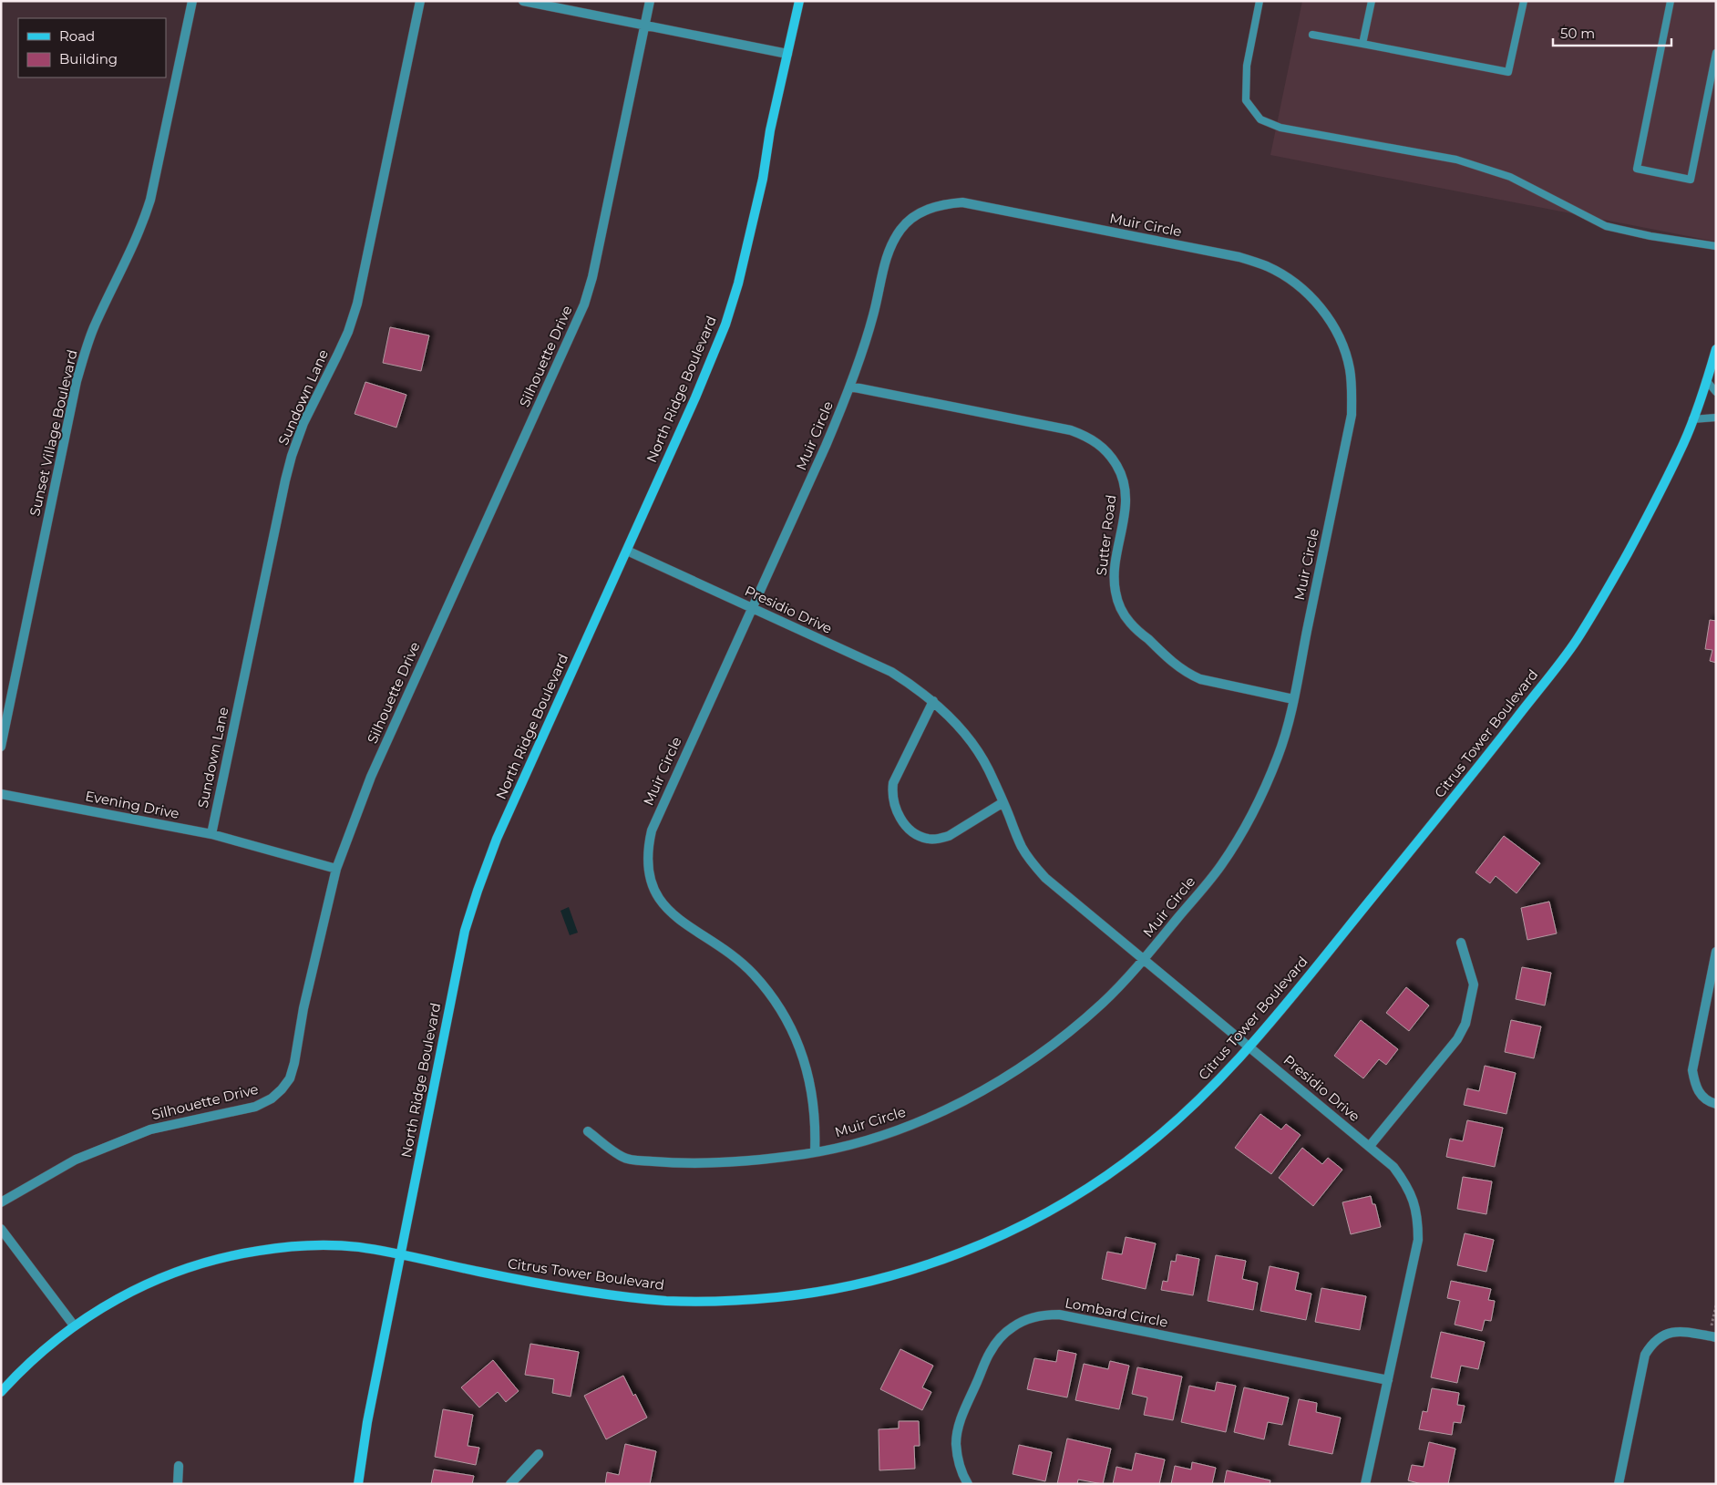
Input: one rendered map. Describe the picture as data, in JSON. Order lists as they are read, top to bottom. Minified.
{"streets":{"main road":["North Ridge Boulevard","Citrus Tower Boulevard"],"street":["Muir Circle","Silhouette Drive","Sundown Lane","Sunset Village Boulevard","Sutter Road","Presidio Drive","Evening Drive","Lombard Circle"]},"crossings":[["Muir Circle","Sutter Road"],["Muir Circle","Presidio Drive"],["Silhouette Drive","Evening Drive"],["North Ridge Boulevard","Presidio Drive"],["North Ridge Boulevard","Citrus Tower Boulevard"],["Sundown Lane","Evening Drive"],["Presidio Drive","Citrus Tower Boulevard"],["Presidio Drive","Lombard Circle"]],"legend":["Road","Building"],"scale_bar":"50 m"}
